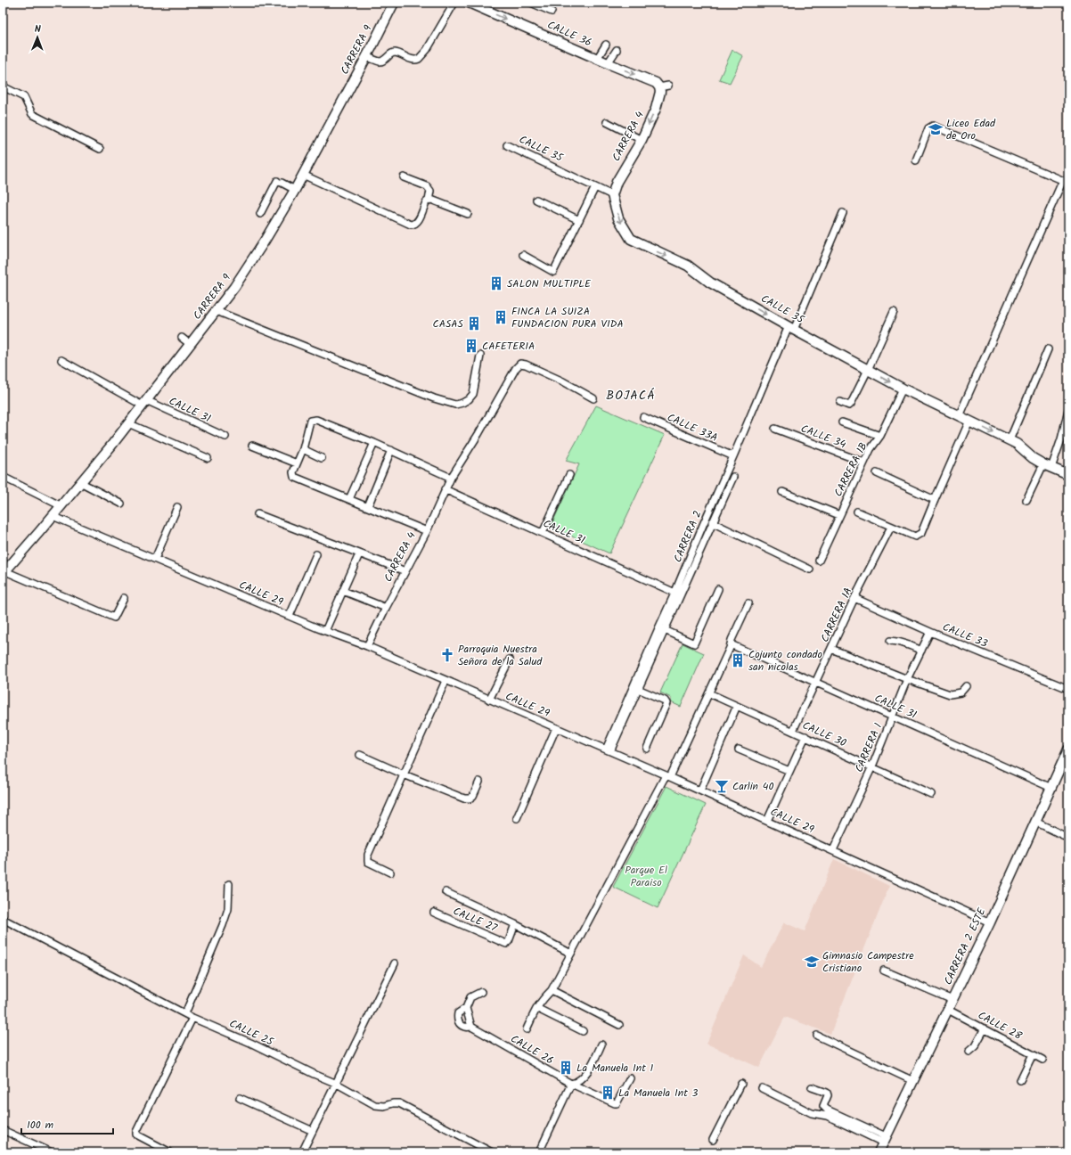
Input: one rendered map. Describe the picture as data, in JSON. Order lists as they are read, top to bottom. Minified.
{"streets":{"street":["CALLE 36","CARRERA 9","CARRERA 4","CALLE 35","CALLE 31","CALLE 33A","CALLE 34","CARRERA 1B","CARRERA 2","CALLE 29","CARRERA 1A","CALLE 33","CALLE 30","CARRERA 1","CALLE 27","CARRERA 2 ESTE","CALLE 28","CALLE 25","CALLE 26"]},"crossings":[["CALLE 36","CARRERA 4"],["CARRERA 9","CALLE 31"],["CARRERA 9","CALLE 29"],["CARRERA 4","CALLE 35"],["CARRERA 4","CALLE 31"],["CARRERA 4","CALLE 29"],["CALLE 35","CARRERA 1B"],["CALLE 35","CARRERA 2"],["CALLE 31","CARRERA 2"],["CALLE 31","CARRERA 1A"],["CALLE 31","CARRERA 1"],["CALLE 31","CARRERA 2 ESTE"],["CALLE 33A","CARRERA 2"],["CALLE 34","CARRERA 1B"],["CALLE 29","CARRERA 1"],["CALLE 29","CARRERA 2 ESTE"],["CARRERA 1A","CALLE 33"],["CARRERA 1A","CALLE 30"],["CALLE 33","CARRERA 1"],["CALLE 30","CARRERA 1"],["CARRERA 2 ESTE","CALLE 28"]],"one_way":["CALLE 36","CALLE 35"],"districts":["BOJACÁ"],"parks":["Parque El Paraiso"],"places":{"school or university":["Liceo Edad de Oro","Gimnasio Campestre Cristiano"],"building":["SALON MULTIPLE","FINCA LA SUIZA FUNDACION PURA VIDA","CASAS","CAFETERIA","Cojunto condado san nicolas","La Manuela Int 1","La Manuela Int 3"],"church":["Parroquia Nuestra Señora de la Salud"],"bar":["Carlin 40"]},"scale_bar":"100 m","north":"top"}
